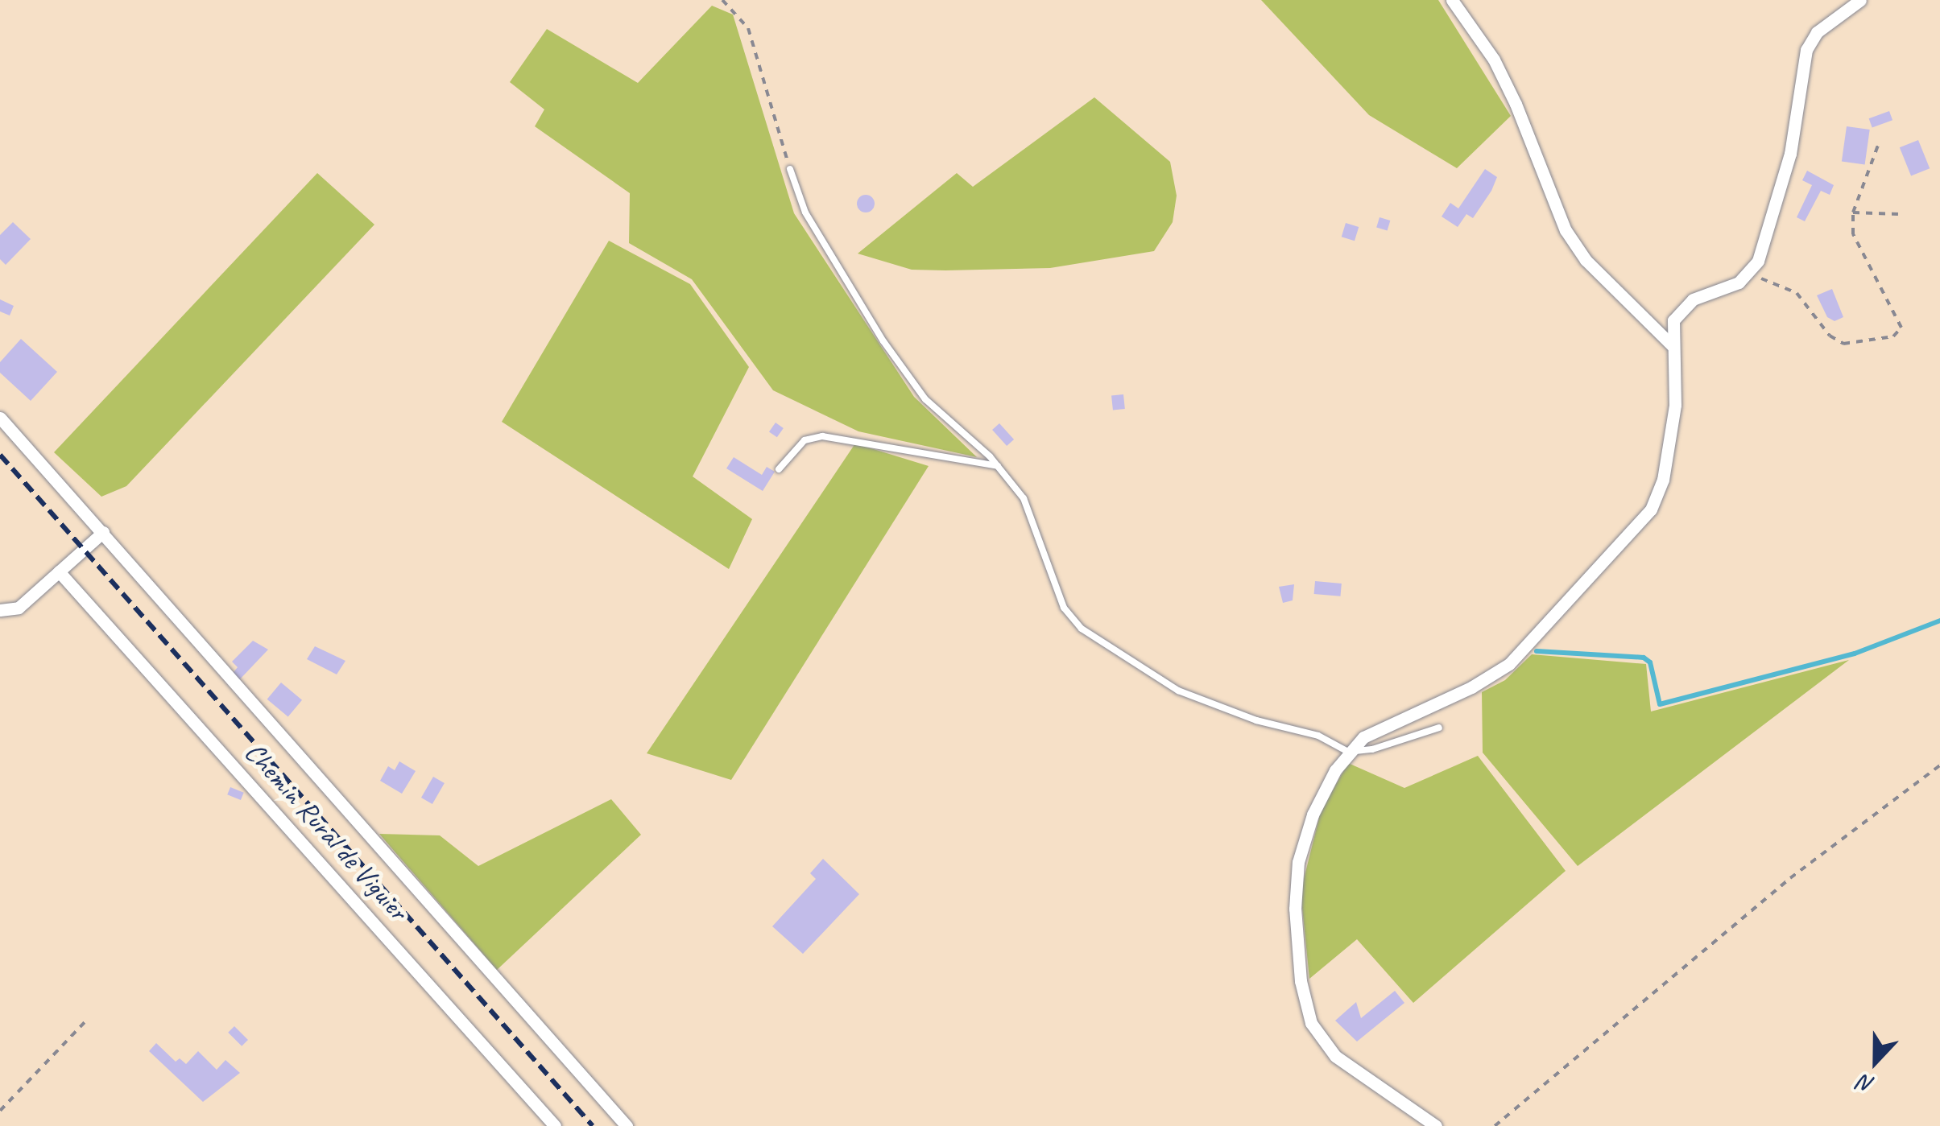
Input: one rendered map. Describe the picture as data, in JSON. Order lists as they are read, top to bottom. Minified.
{"streets":{"street":["Chemin Rural de Viguier"]},"north":"bottom"}
